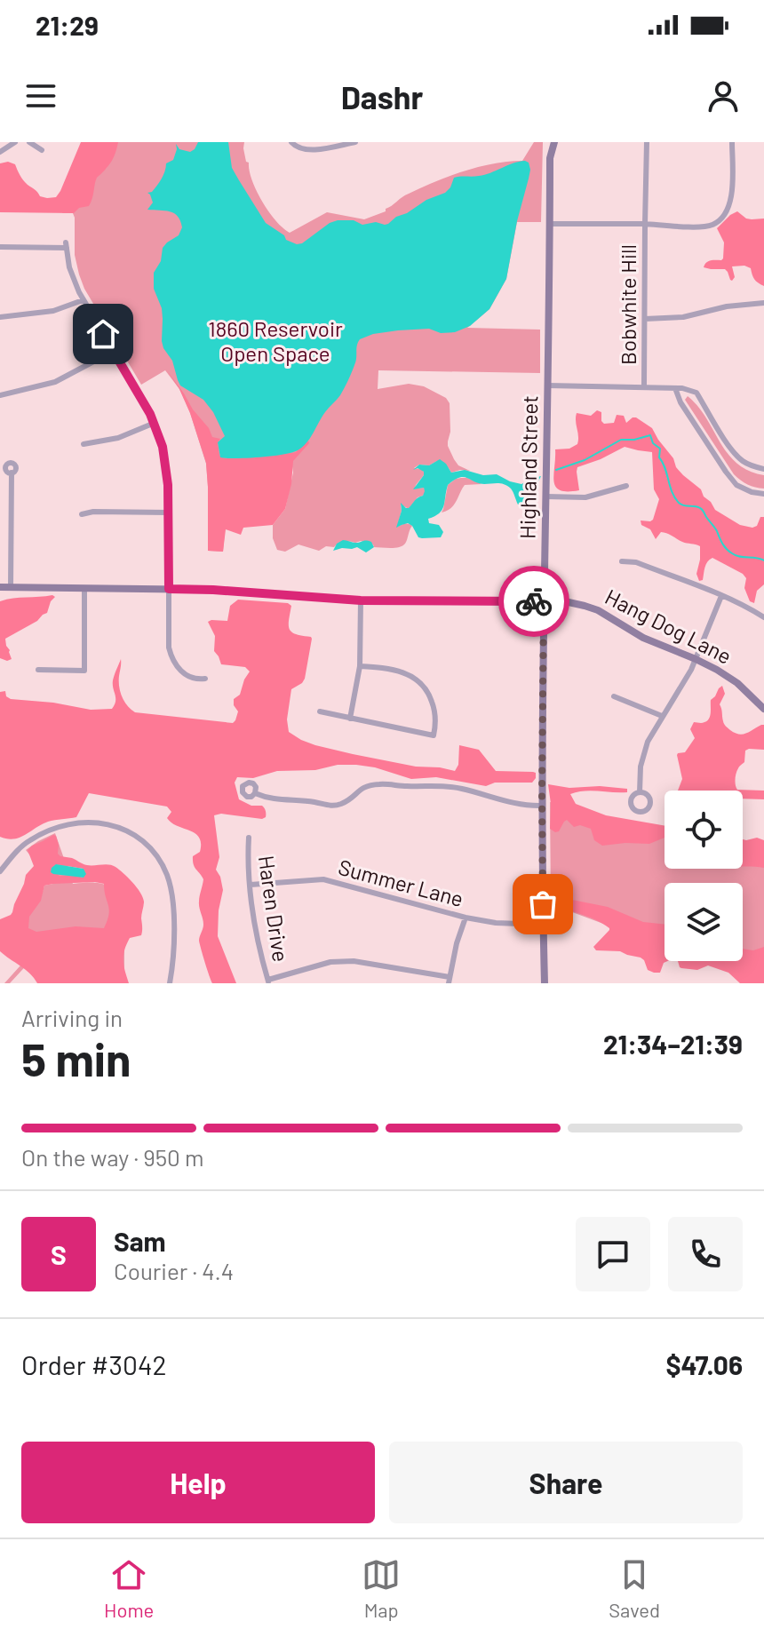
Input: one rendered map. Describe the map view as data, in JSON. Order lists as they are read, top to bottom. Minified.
{"streets":{"main road":["Highland Street","Hang Dog Lane"],"street":["Bobwhite Hill","Summer Lane","Haren Drive"]},"crossings":[["Highland Street","Hang Dog Lane"],["Highland Street","Summer Lane"],["Summer Lane","Haren Drive"]],"parks":["1860 Reservoir Open Space"],"page":{"status":"21:29","header":"Dashr","heading":["5 min","Arriving in","21:34–21:39"],"panel":["Sam","Courier · 4.4","Order #3042","$47.06"],"bar":"On the way · 950 m","round":"S","buttons":["Help","Share"],"tabs":["Home","Map","Saved"]}}
